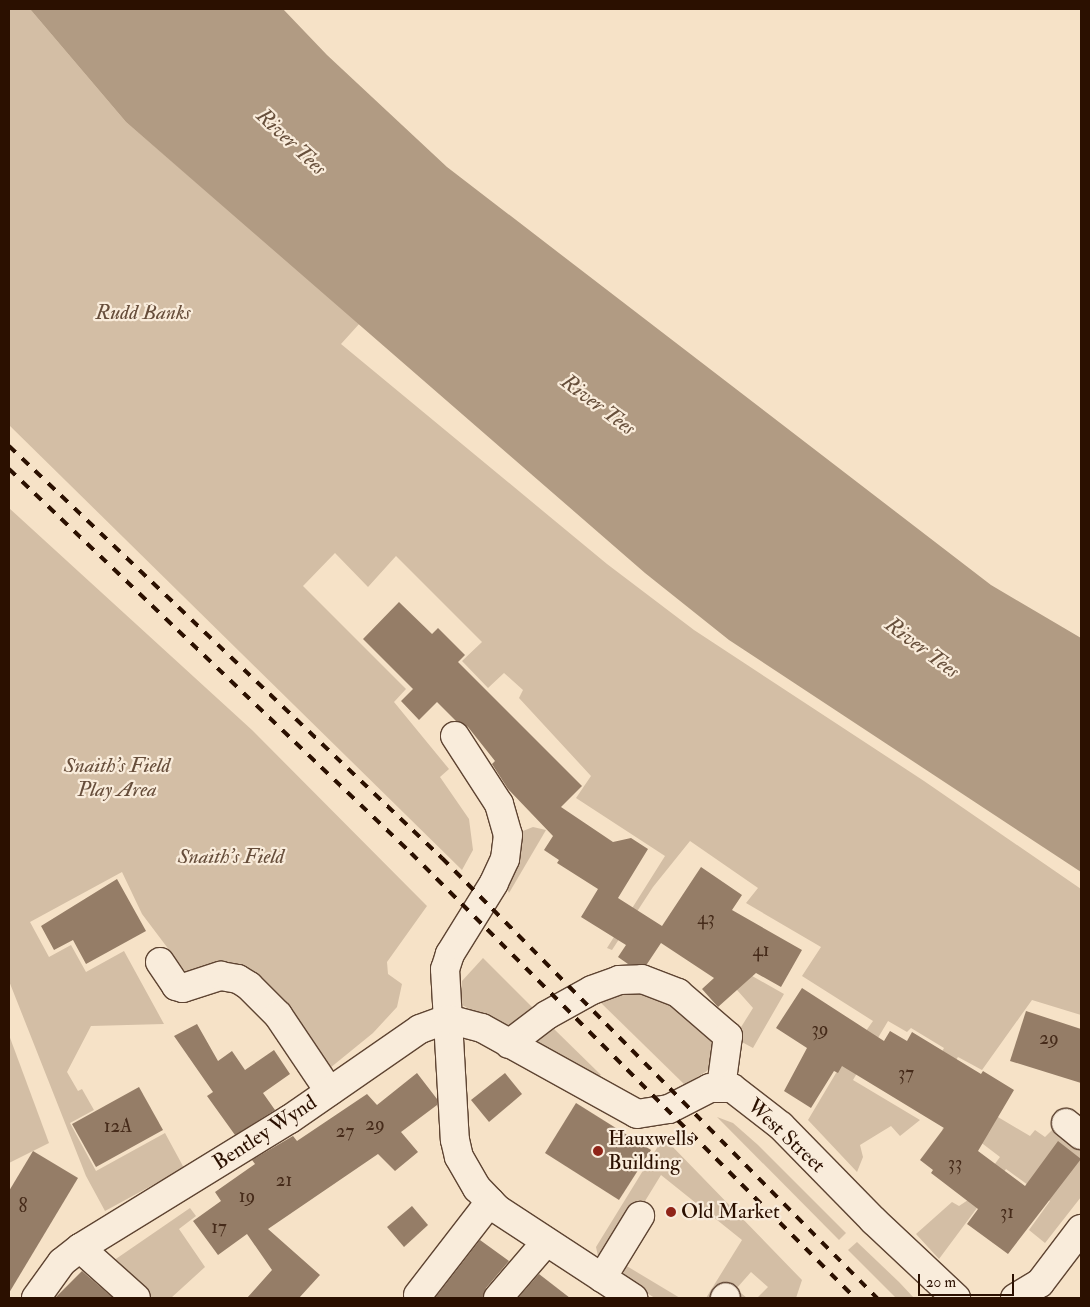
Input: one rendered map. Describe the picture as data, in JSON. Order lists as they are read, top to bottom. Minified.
{"streets":{"street":["Bentley Wynd","West Street"]},"water":["River Tees"],"parks":["Rudd Banks","Snaith's Field Play Area","Snaith's Field"],"places":["Hauxwells Building","Old Market"],"house_numbers":["43","41","39","29","37","29","12A","27","33","21","19","8","31","17"],"scale_bar":"20 m"}
